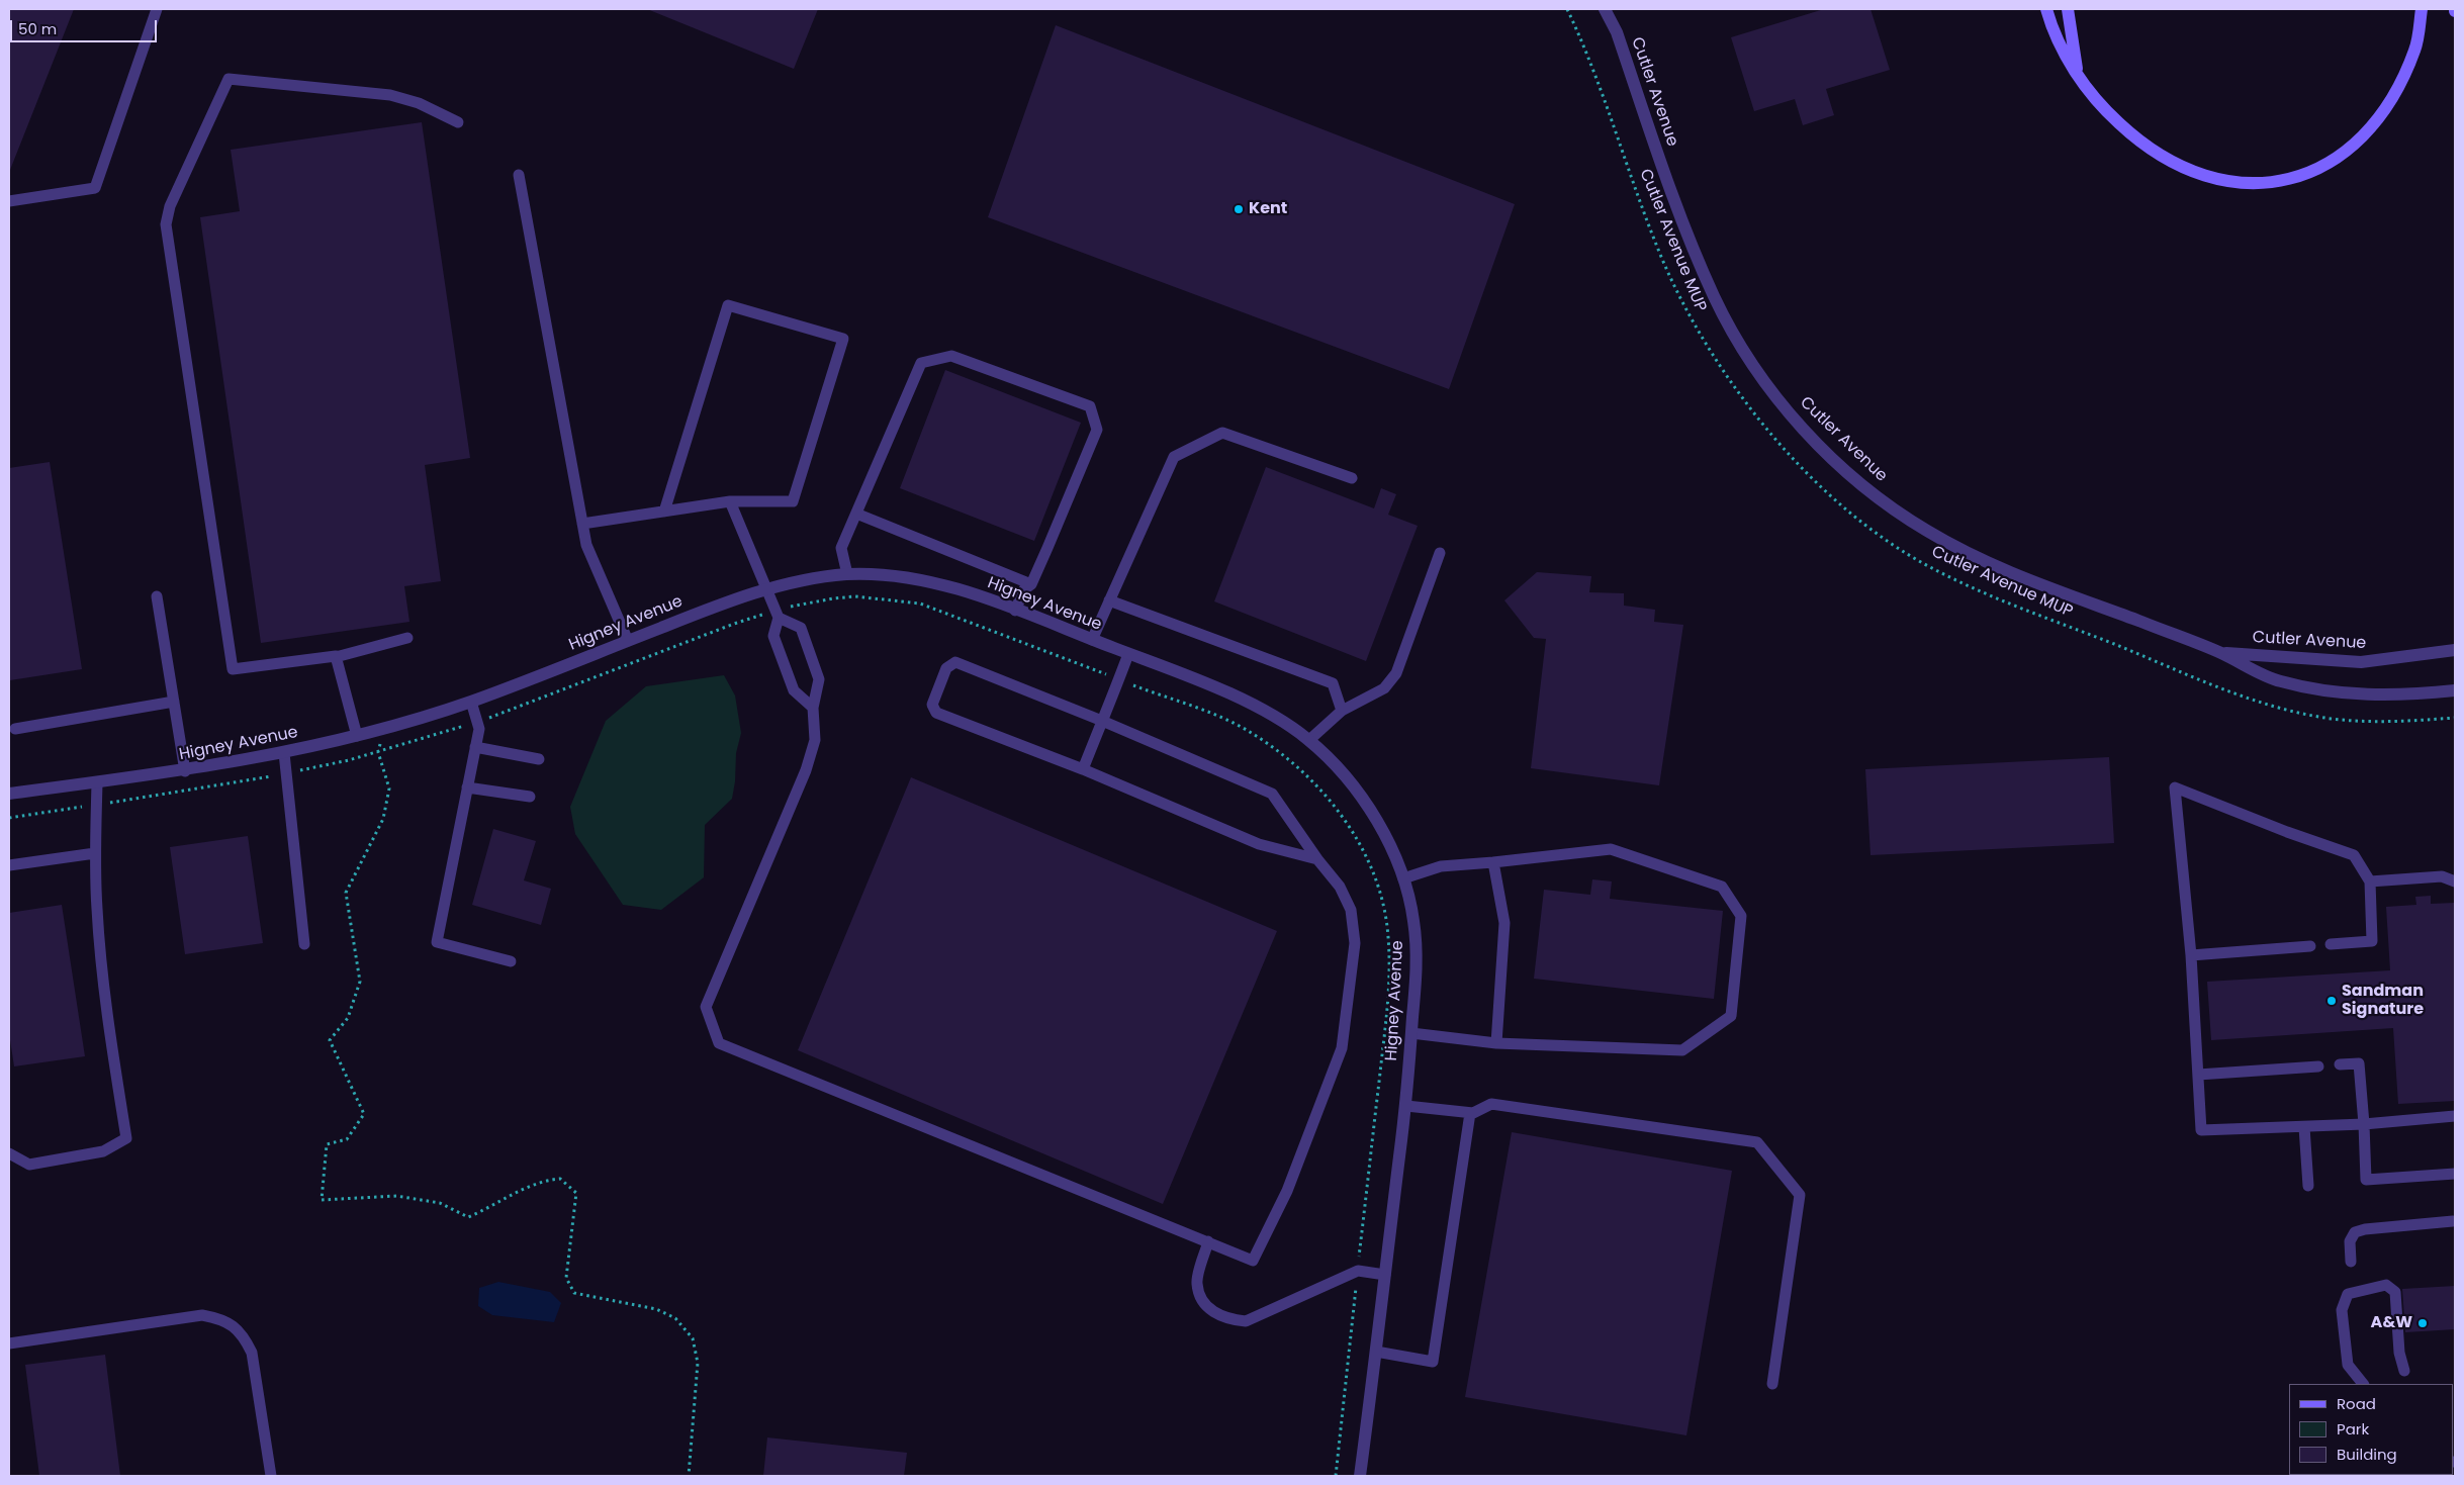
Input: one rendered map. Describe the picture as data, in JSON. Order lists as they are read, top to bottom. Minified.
{"streets":{"street":["Cutler Avenue","Higney Avenue"],"path":["Cutler Avenue MUP"]},"places":["Kent","Sandman Signature","A&W"],"legend":["Road","Park","Building"],"scale_bar":"50 m"}
